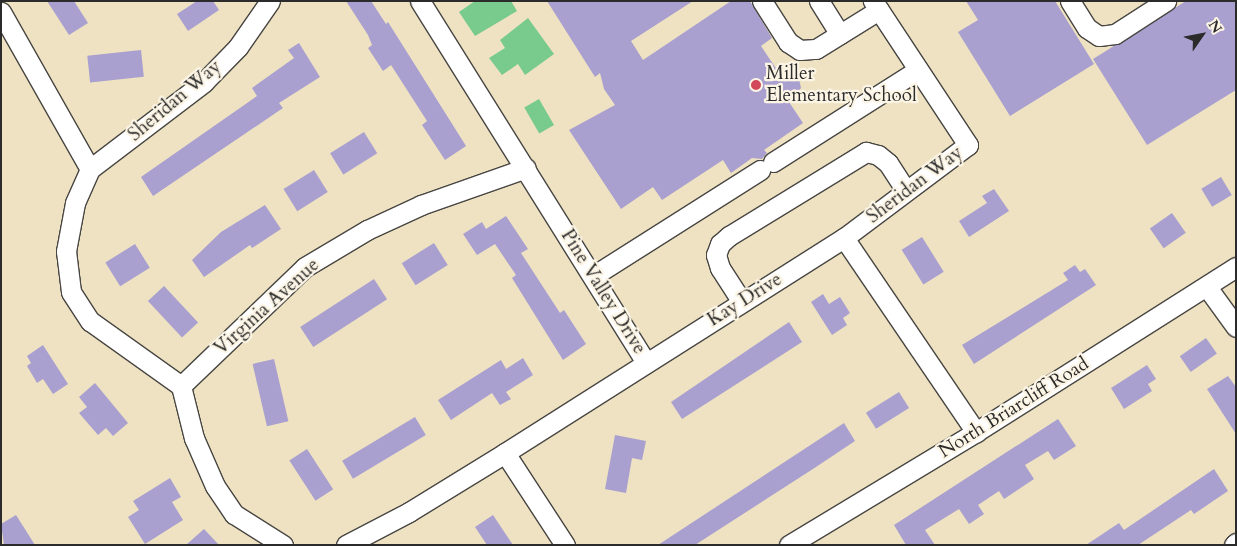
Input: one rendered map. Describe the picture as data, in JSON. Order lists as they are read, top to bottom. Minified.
{"streets":{"street":["Sheridan Way","Pine Valley Drive","Kay Drive","Virginia Avenue","North Briarcliff Road"]},"crossings":[["Sheridan Way","Kay Drive"],["Pine Valley Drive","Kay Drive"],["Pine Valley Drive","Virginia Avenue"]],"places":["Miller Elementary School"],"north":"top right"}
